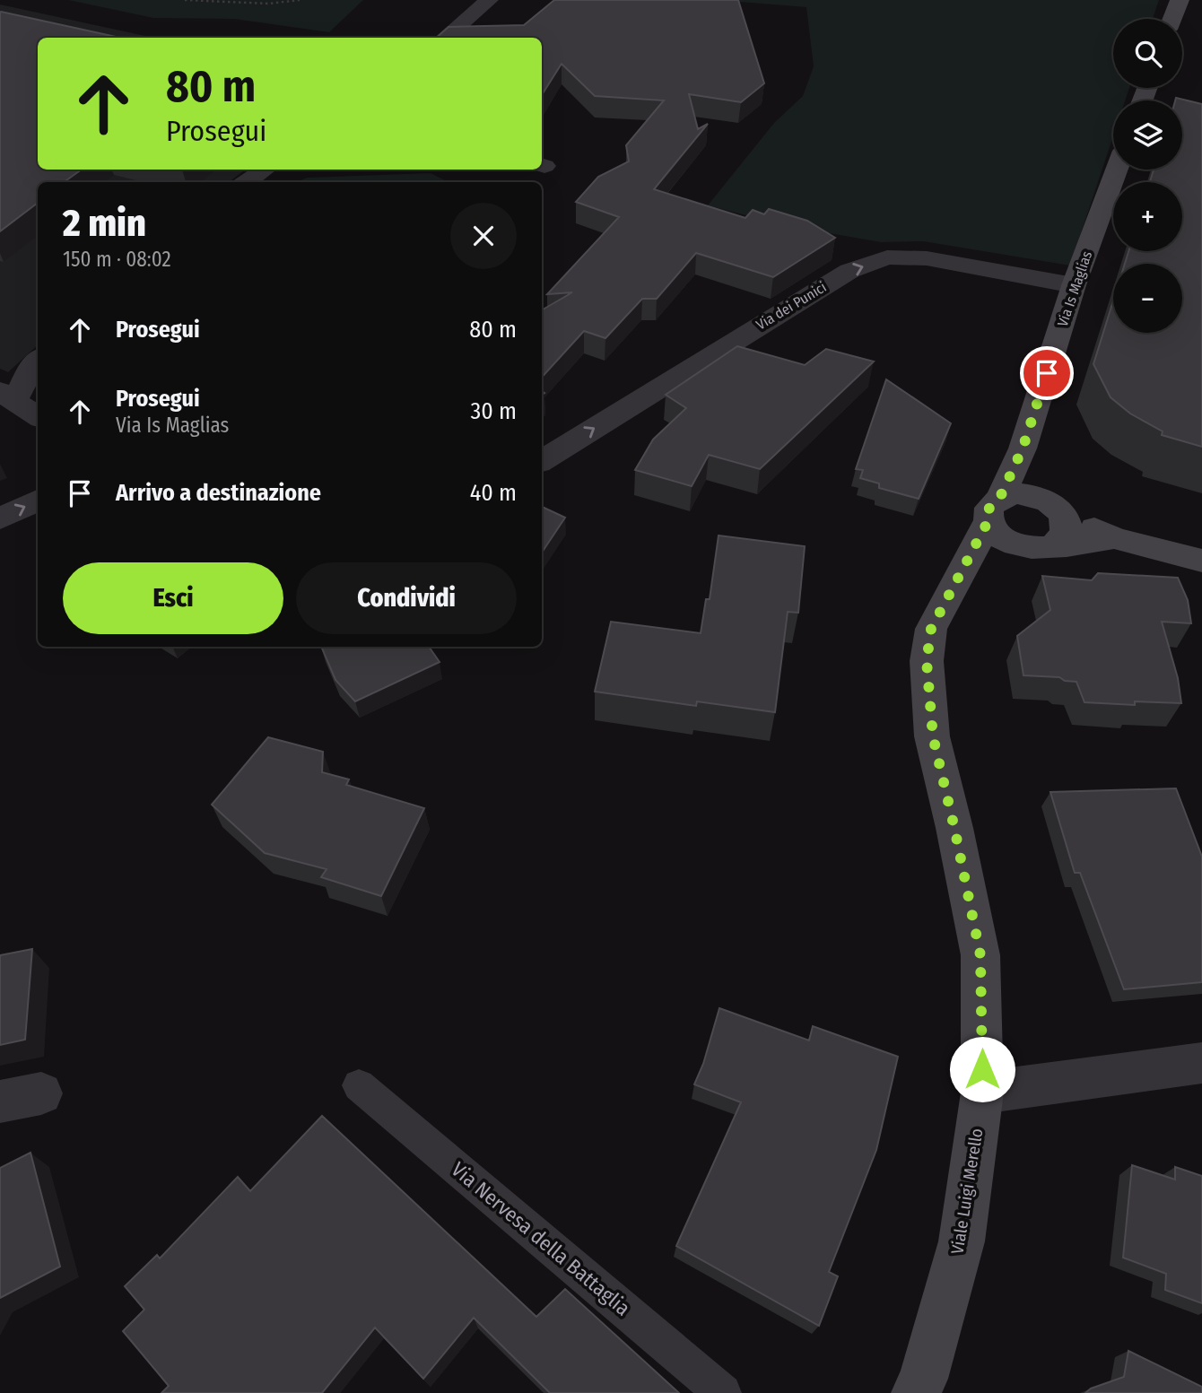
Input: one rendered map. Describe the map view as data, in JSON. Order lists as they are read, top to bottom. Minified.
{"streets":{"street":["Via Is Maglias","Via dei Punici","Viale Luigi Merello"],"lane":["Via Nervesa della Battaglia"]},"crossings":[["Via Is Maglias","Via dei Punici"],["Via Is Maglias","Viale Luigi Merello"]],"one_way":["Via dei Punici"],"page":{"map_buttons":["+","−"],"turn":["80 m","Prosegui"],"heading":["2 min","150 m · 08:02"],"list":[{"name":"Prosegui","value":"80 m"},{"name":"Prosegui","note":"Via Is Maglias","value":"30 m"},{"name":"Arrivo a destinazione","value":"40 m"}],"buttons":["Esci","Condividi"]}}
